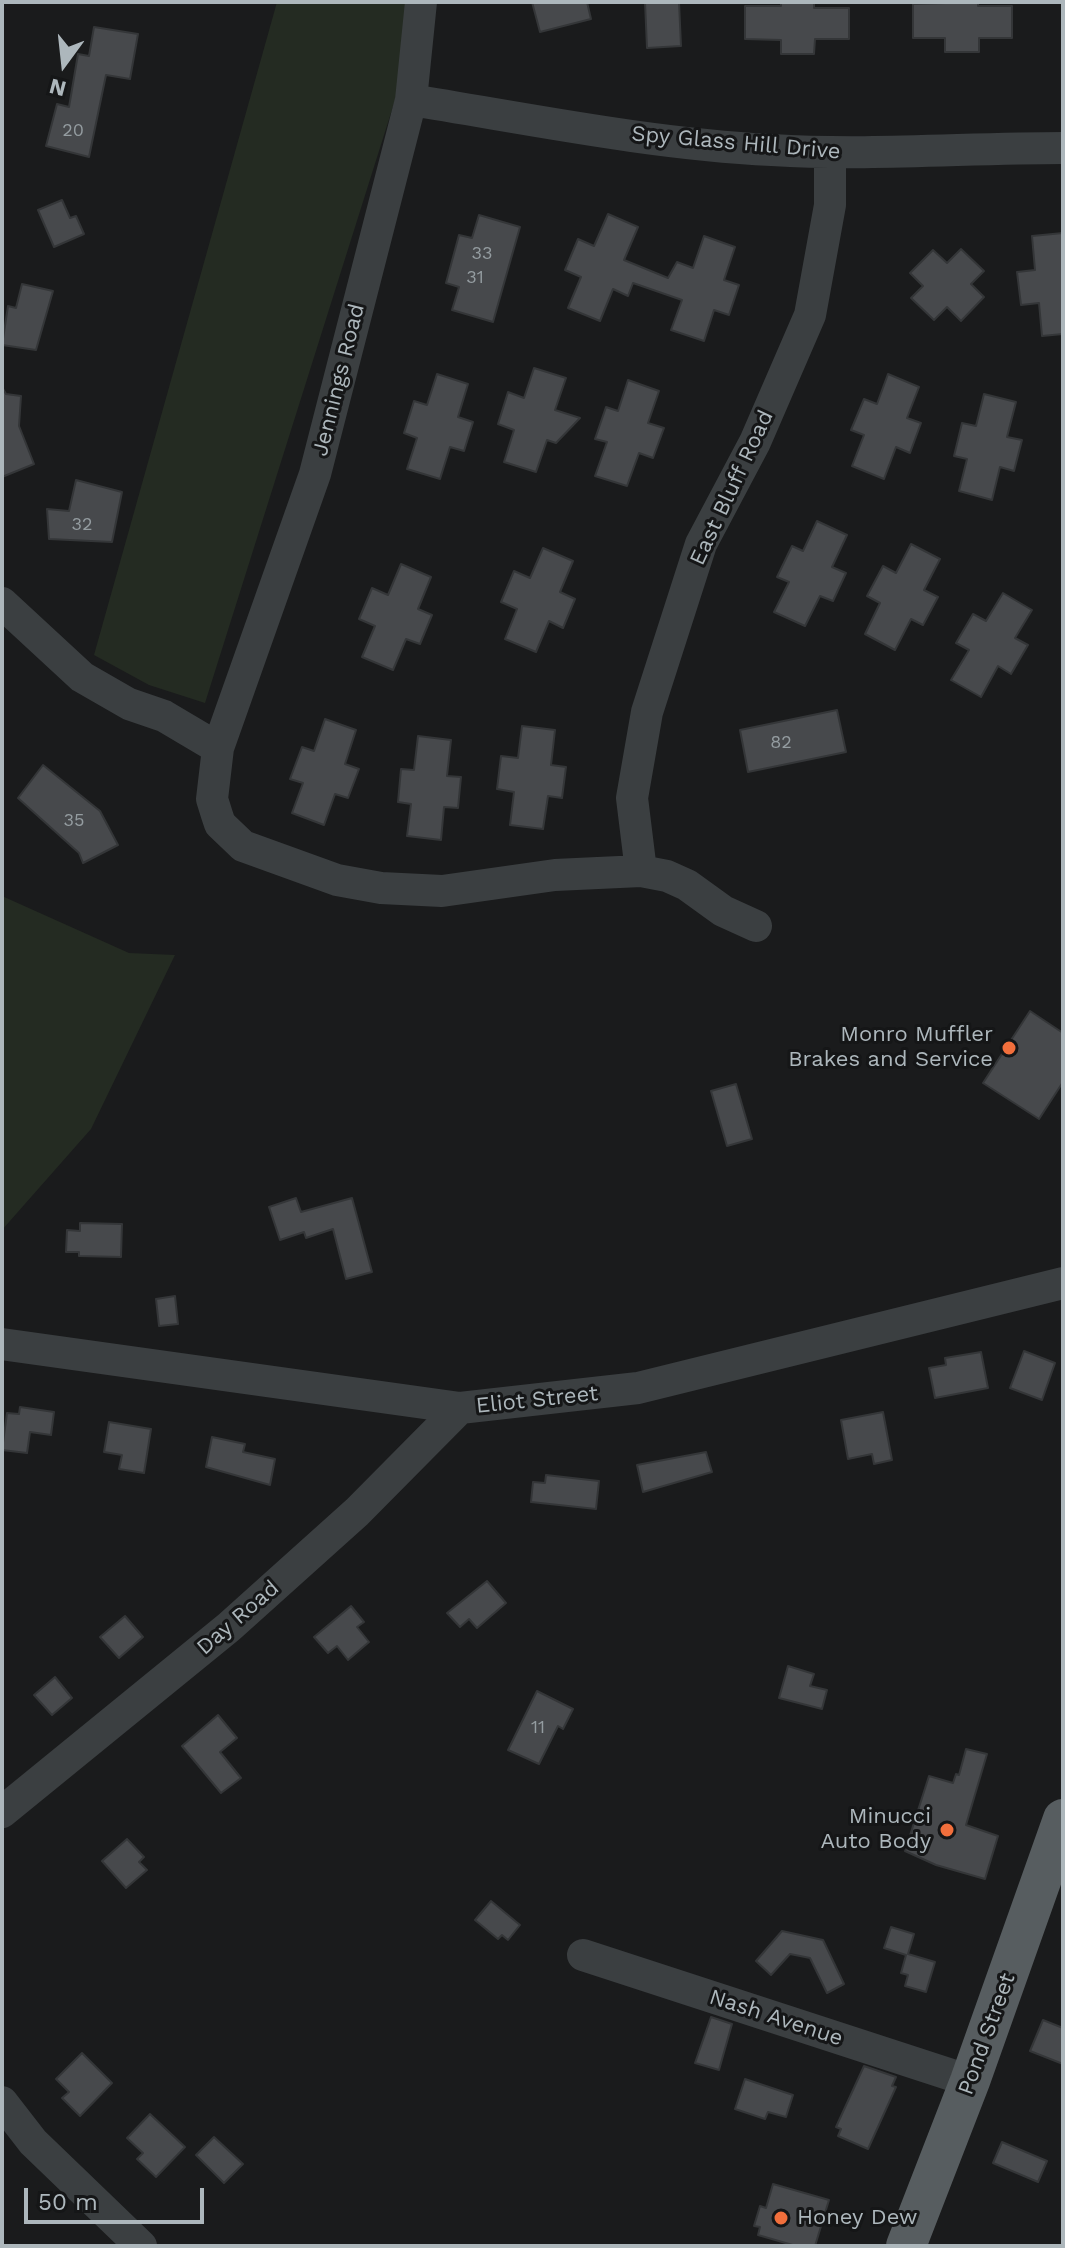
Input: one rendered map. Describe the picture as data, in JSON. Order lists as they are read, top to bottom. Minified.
{"streets":{"main road":["Pond Street"],"street":["Spy Glass Hill Drive","Jennings Road","East Bluff Road","Eliot Street","Day Road","Nash Avenue"]},"crossings":[["Spy Glass Hill Drive","Jennings Road"],["Spy Glass Hill Drive","East Bluff Road"],["Jennings Road","East Bluff Road"],["Eliot Street","Day Road"],["Nash Avenue","Pond Street"]],"places":["Monro Muffler Brakes and Service","Minucci Auto Body","Honey Dew"],"house_numbers":["20","33","31","32","82","35","11"],"scale_bar":"50 m","north":"bottom"}
